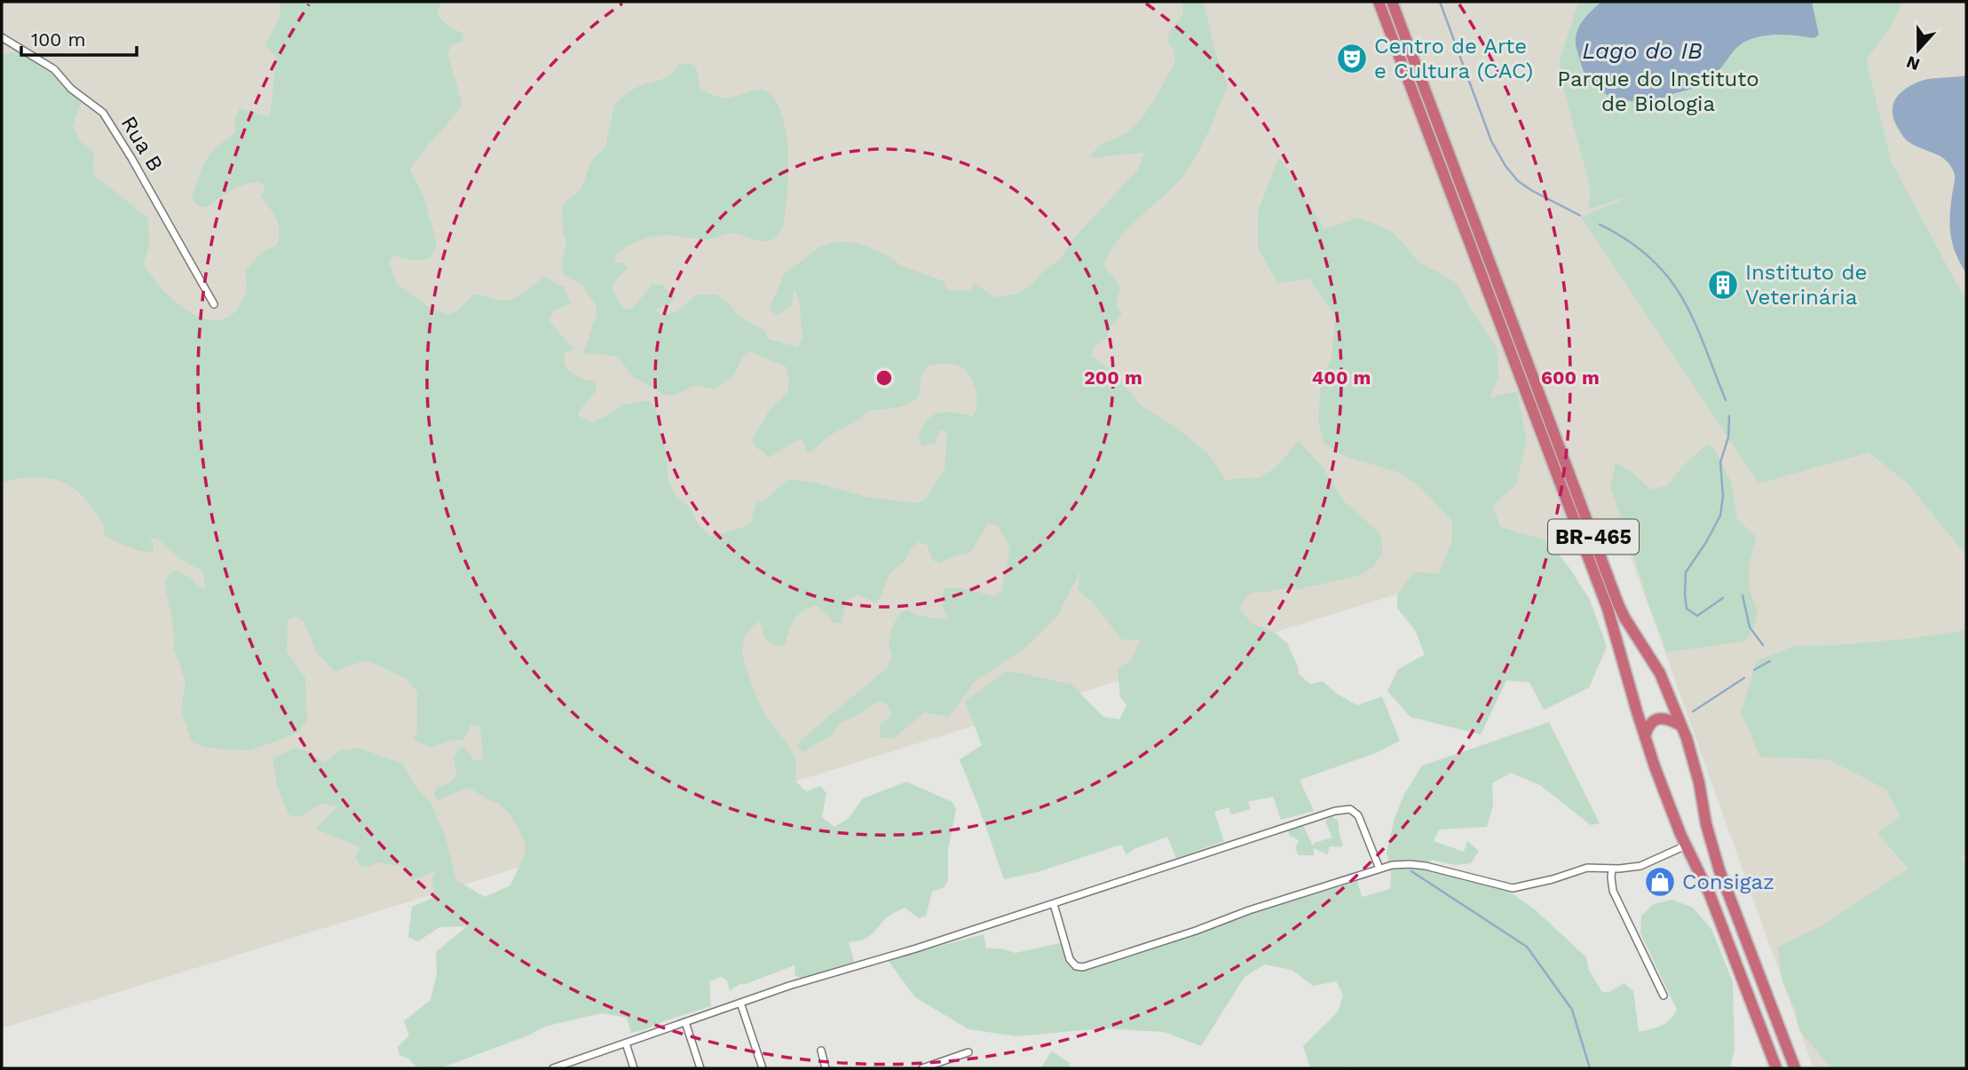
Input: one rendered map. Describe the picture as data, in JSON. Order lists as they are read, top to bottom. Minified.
{"streets":{"highway":["BR-465"],"street":["Rua B"]},"water":["Lago do IB"],"parks":["Parque do Instituto de Biologia"],"places":{"theatre":["Centro de Arte e Cultura (CAC)"],"building":["Instituto de Veterinária"],"shop":["Consigaz"]},"scale_bar":"100 m","north":"bottom","rings":["200 m","400 m","600 m"]}
